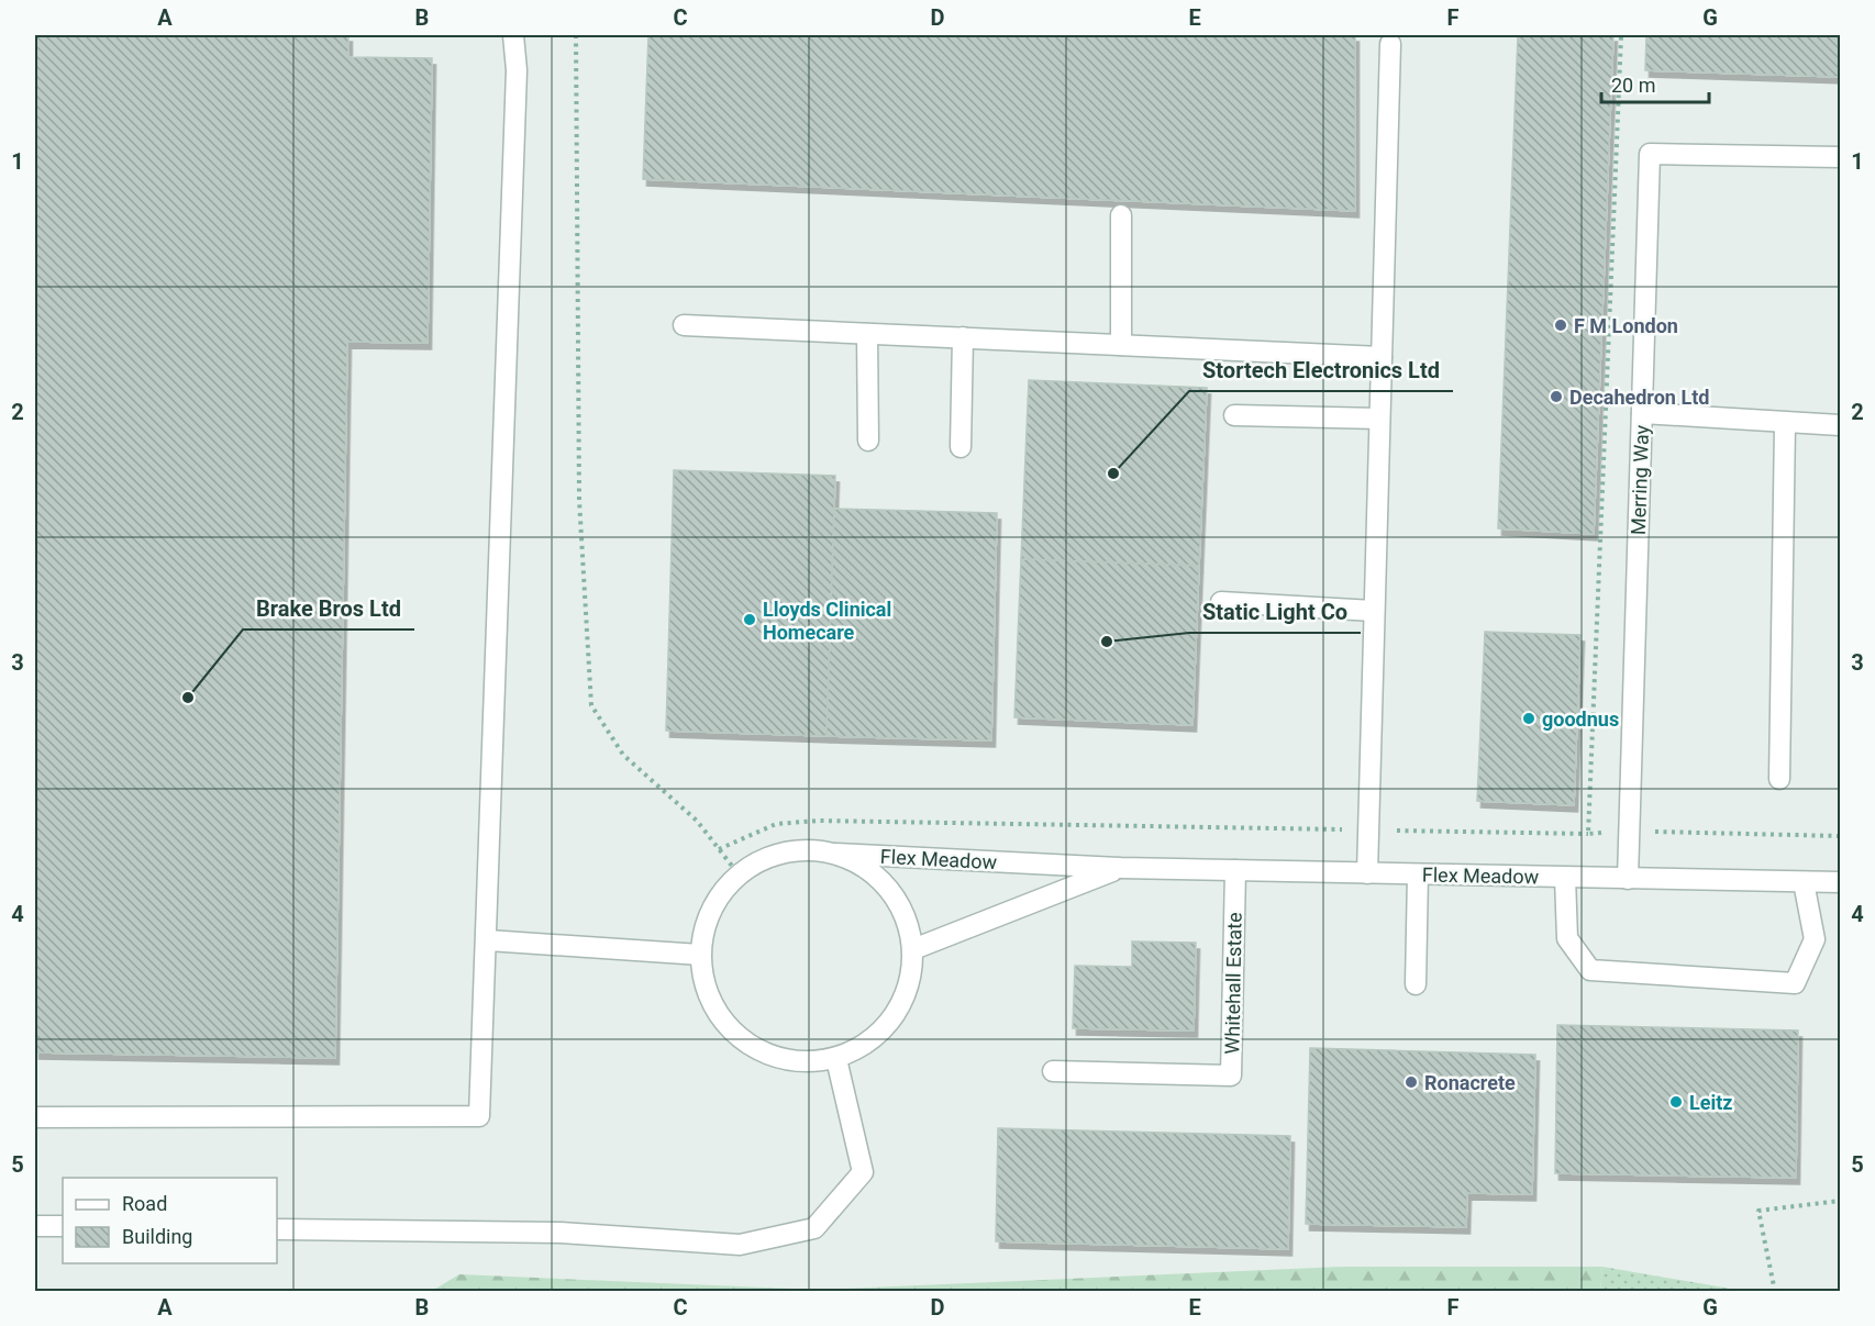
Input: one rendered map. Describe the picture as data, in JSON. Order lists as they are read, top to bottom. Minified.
{"streets":{"street":["Merring Way","Flex Meadow","Whitehall Estate"]},"crossings":[["Merring Way","Flex Meadow"],["Flex Meadow","Whitehall Estate"]],"places":["F M London","Decahedron Ltd","Stortech Electronics Ltd","Lloyds Clinical Homecare","Static Light Co","Brake Bros Ltd","goodnus","Ronacrete","Leitz"],"legend":["Road","Building"],"scale_bar":"20 m","grid":{"columns":["A","B","C","D","E","F","G"],"rows":["1","2","3","4","5"]}}
